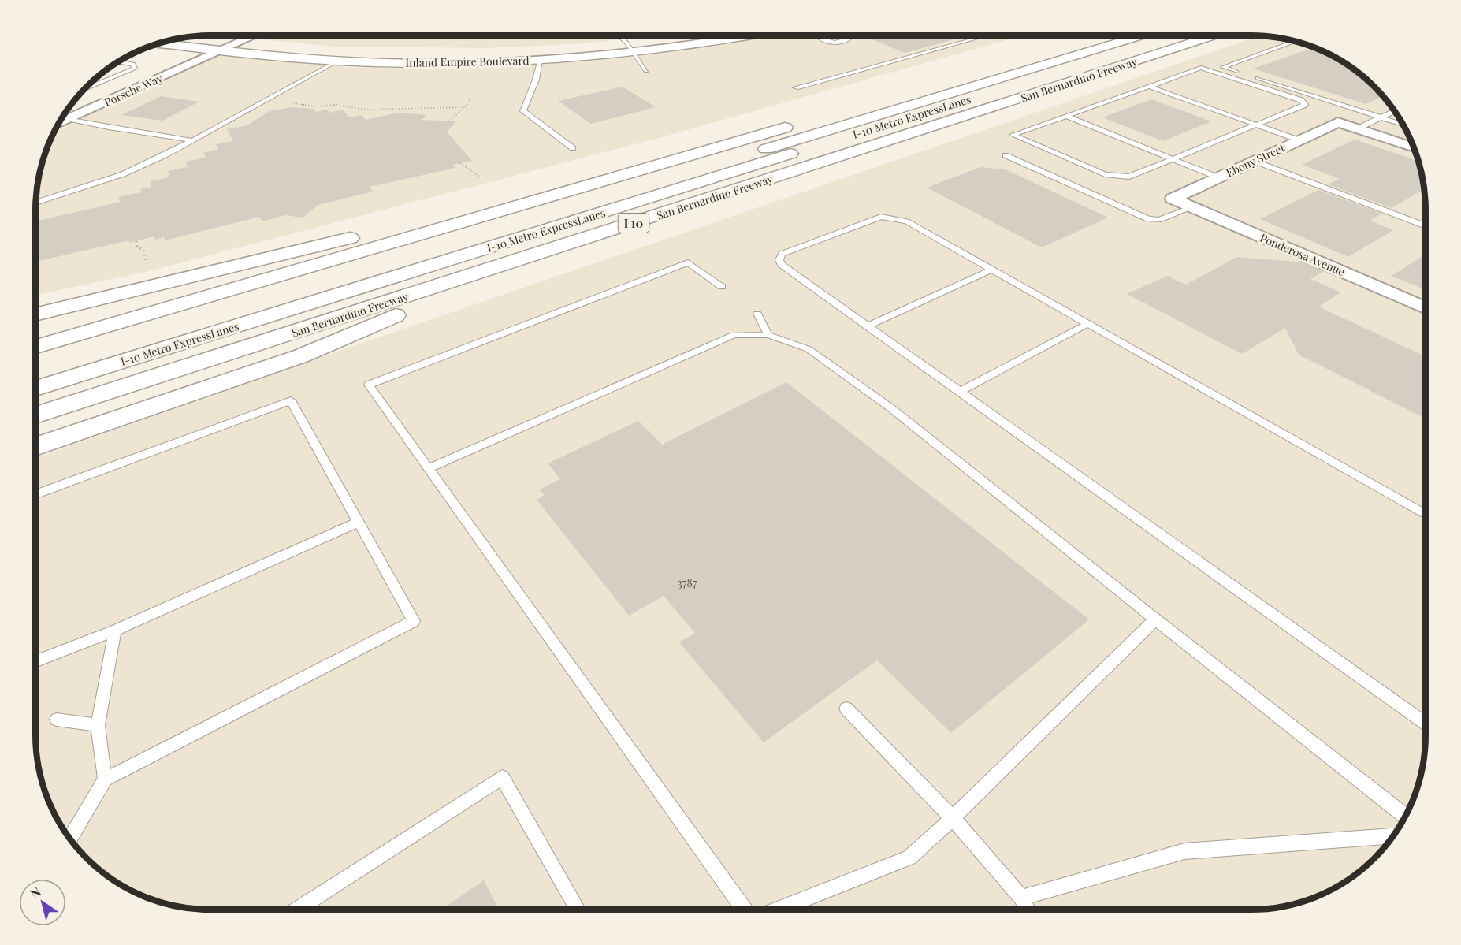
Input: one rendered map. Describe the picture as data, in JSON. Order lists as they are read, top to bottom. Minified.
{"streets":{"main road":["Inland Empire Boulevard","San Bernardino Freeway","I-10 Metro ExpressLanes","I 10"],"street":["Porsche Way","Ebony Street","Ponderosa Avenue"]},"crossings":[["Inland Empire Boulevard","Porsche Way"],["Ebony Street","Ponderosa Avenue"]],"house_numbers":["3787"],"north":"top left"}
